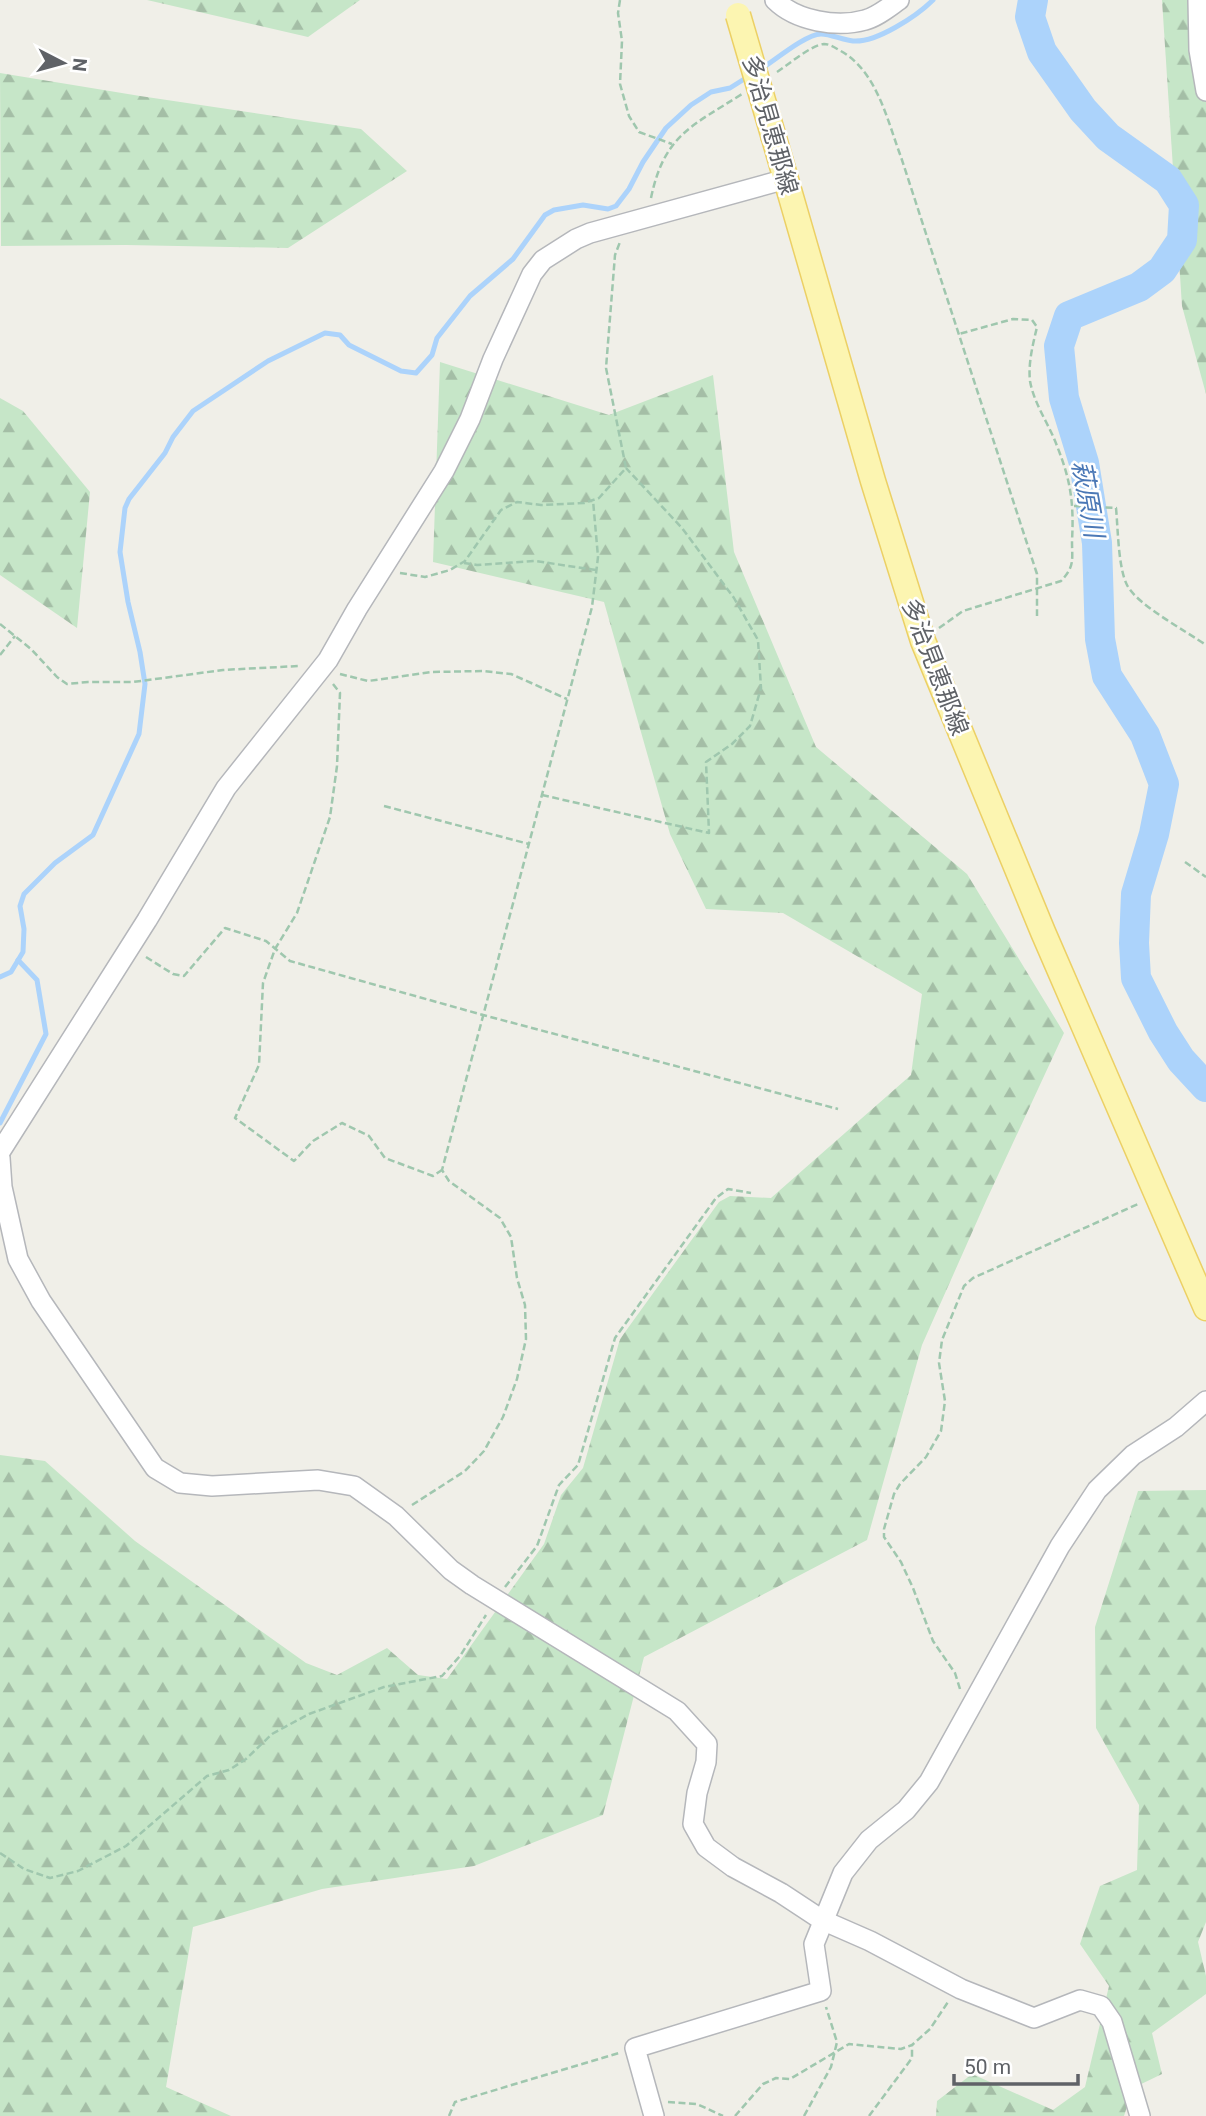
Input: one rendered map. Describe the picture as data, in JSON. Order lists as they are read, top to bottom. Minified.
{"streets":{"main road":["多治見恵那線"]},"water":["萩原川"],"scale_bar":"50 m","north":"right"}
